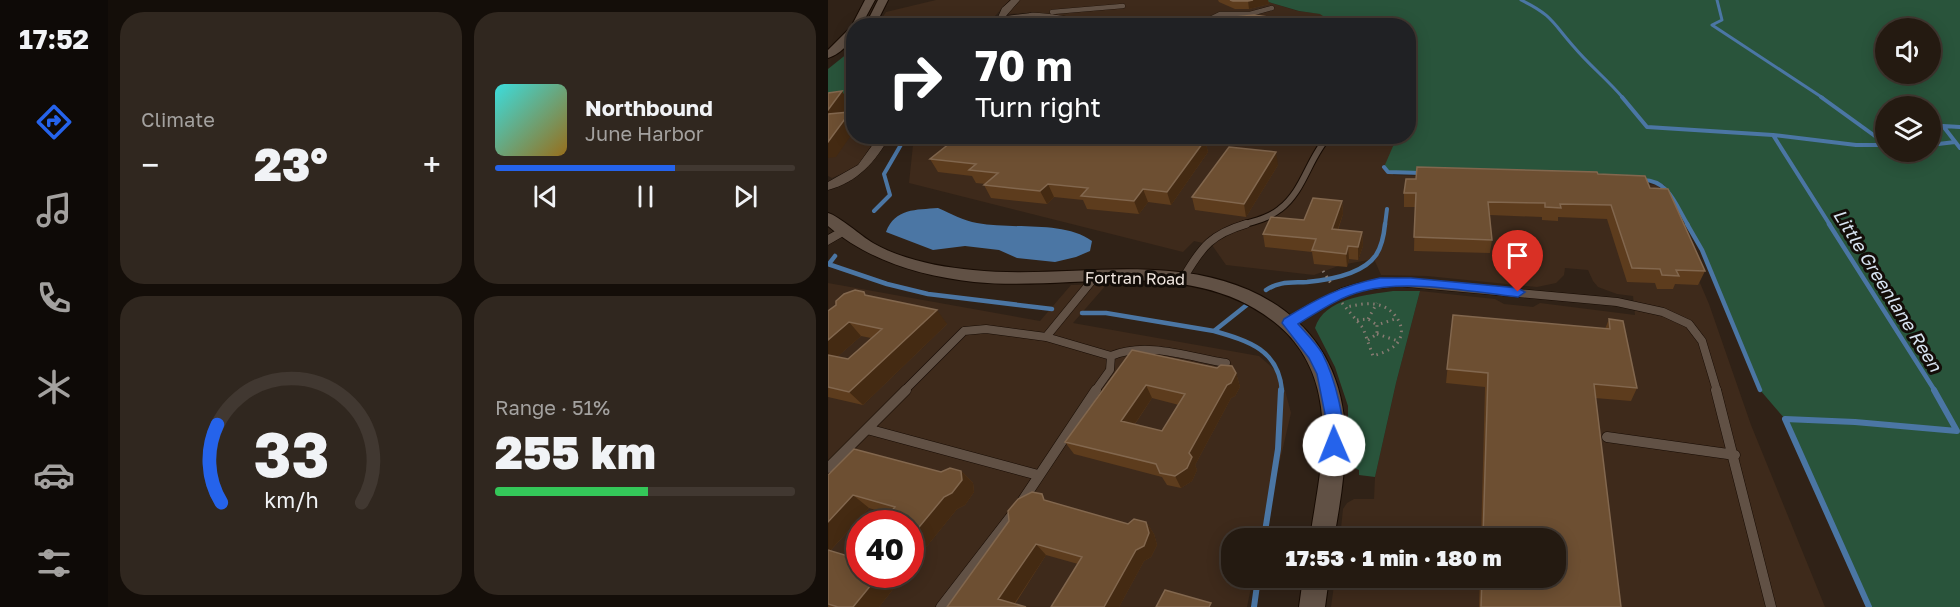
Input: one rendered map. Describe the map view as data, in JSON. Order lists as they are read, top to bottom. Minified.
{"streets":{"street":["Fortran Road"]},"water":["Little Greenlane Reen"],"page":{"tabs":"17:52","tile":["Climate",["Range · 51%","255 km"]],"turn":["70 m","Turn right"],"song":["Northbound","June Harbor"],"heat":["−","23°","+"],"limit":"40","trip":"17:53 · 1 min · 180 m","gauge":["33","km/h"]}}
